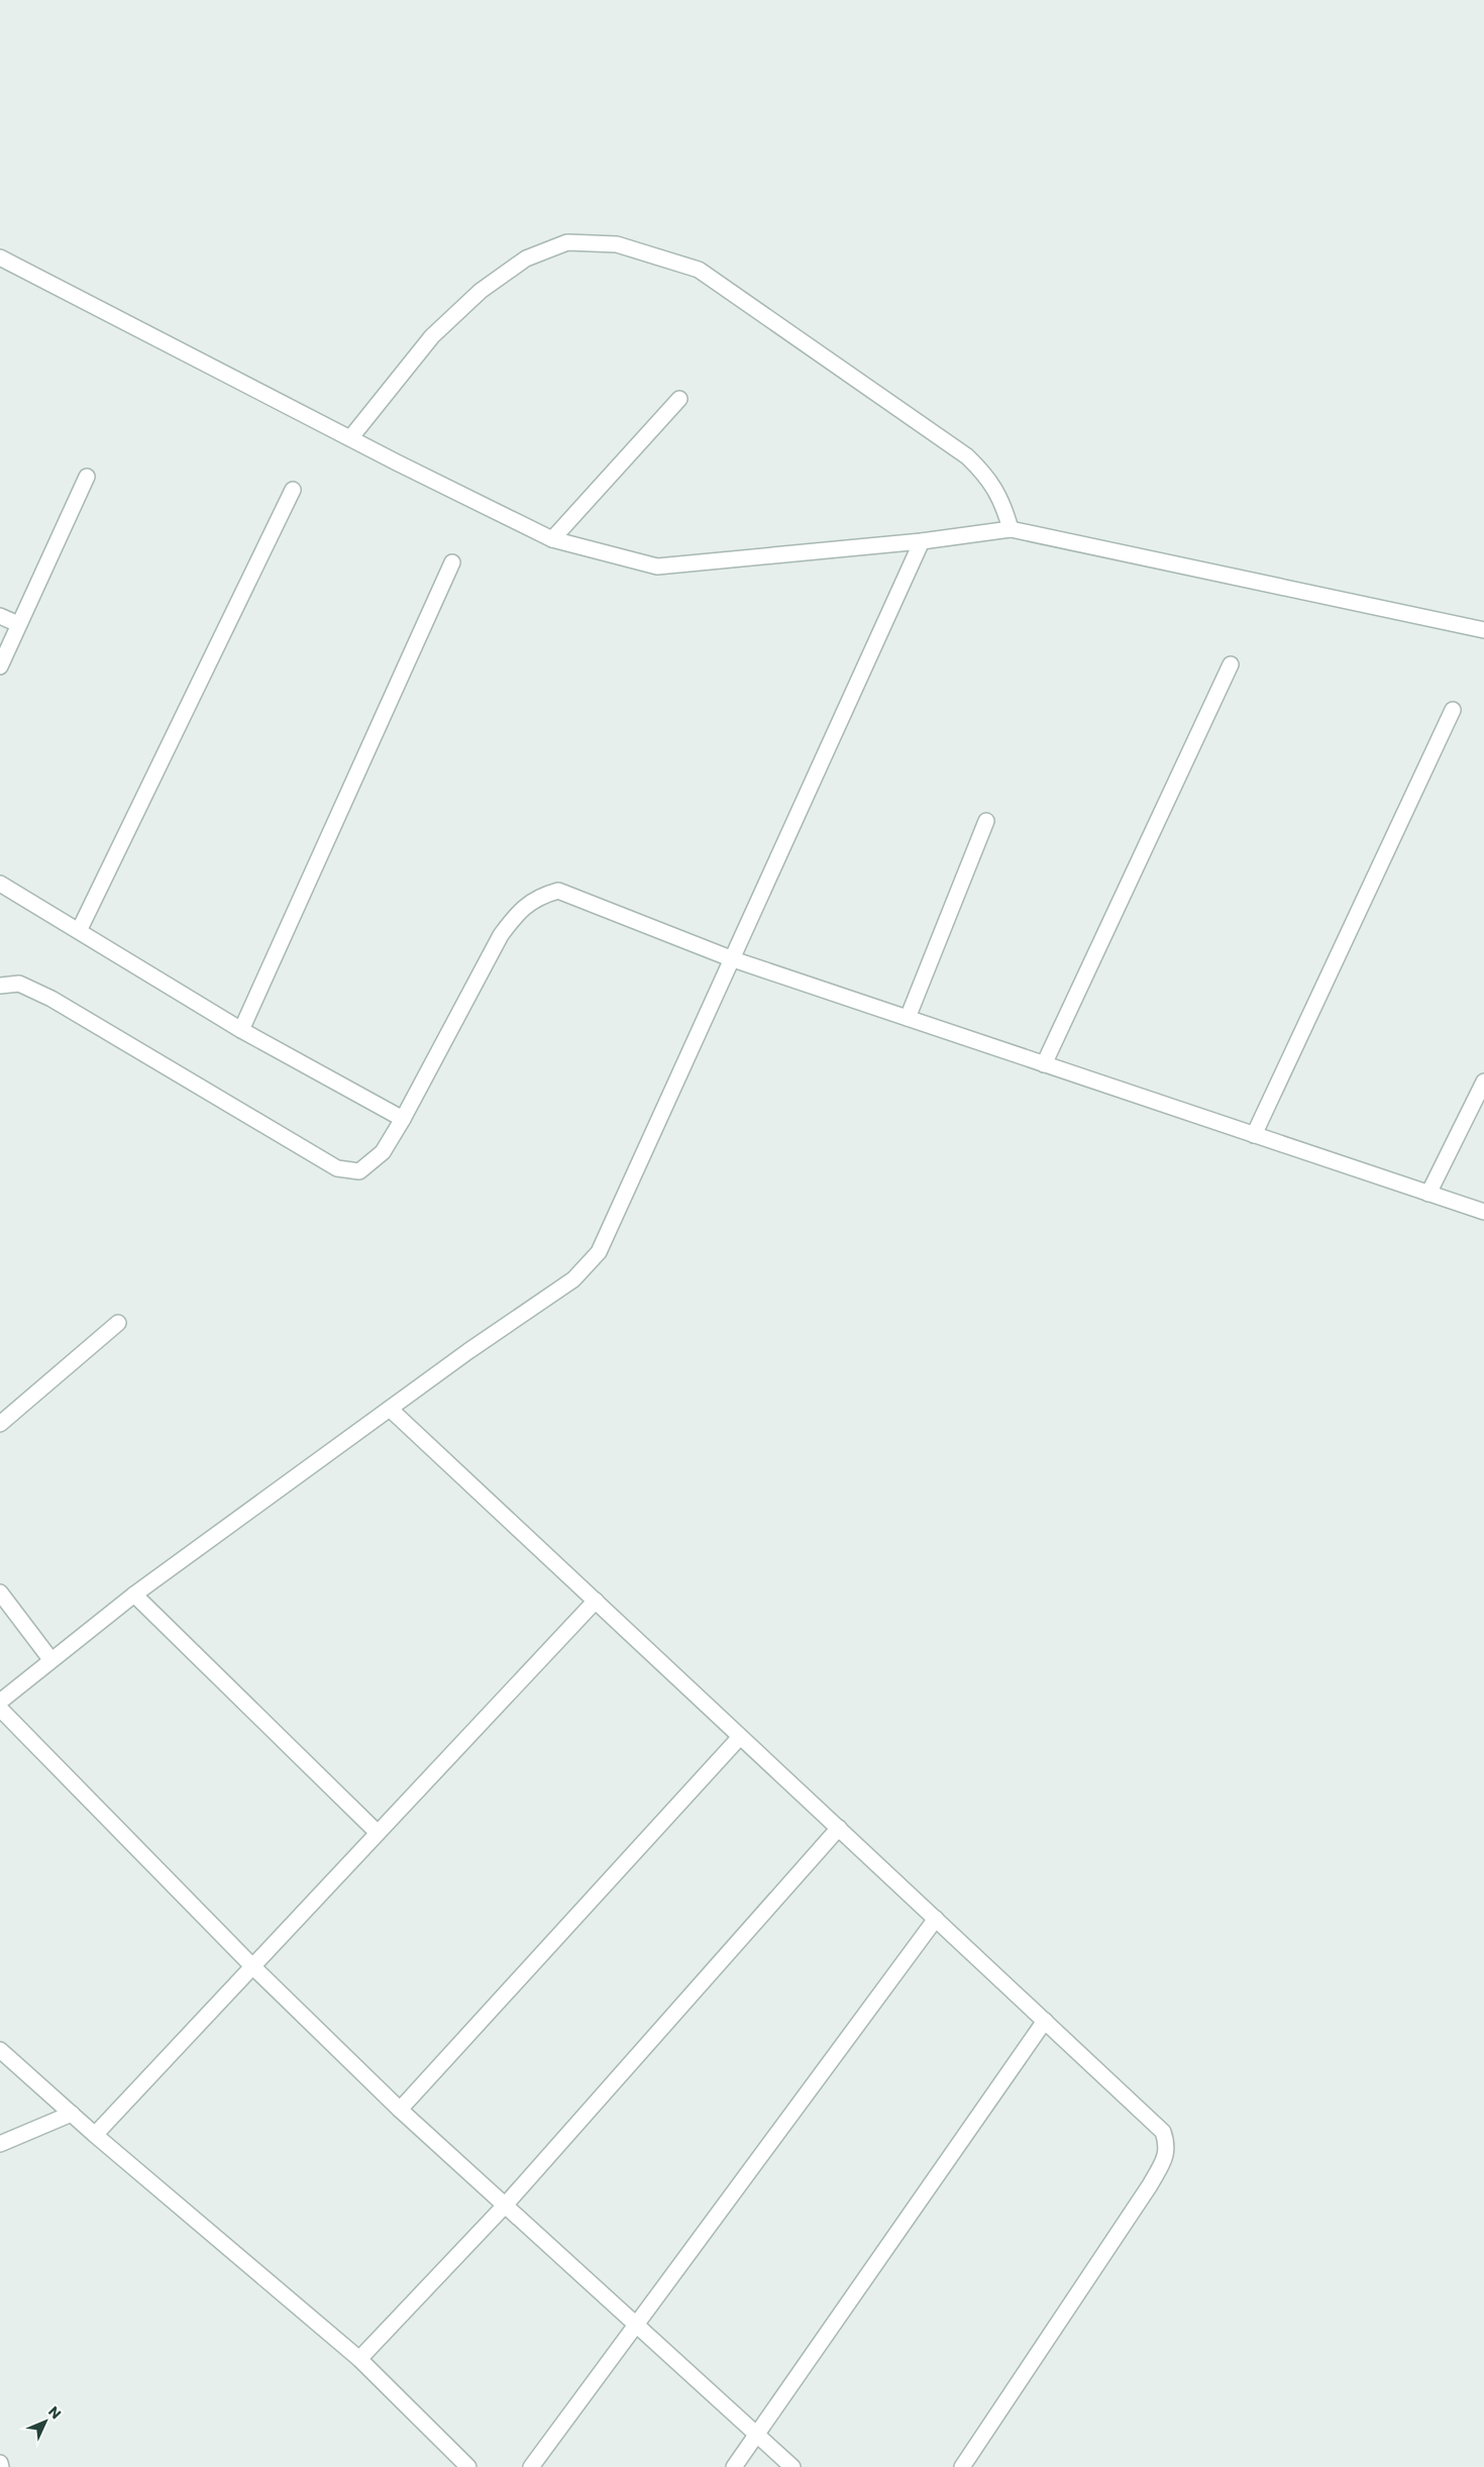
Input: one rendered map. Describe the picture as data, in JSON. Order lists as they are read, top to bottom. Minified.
{"north":"top right"}
